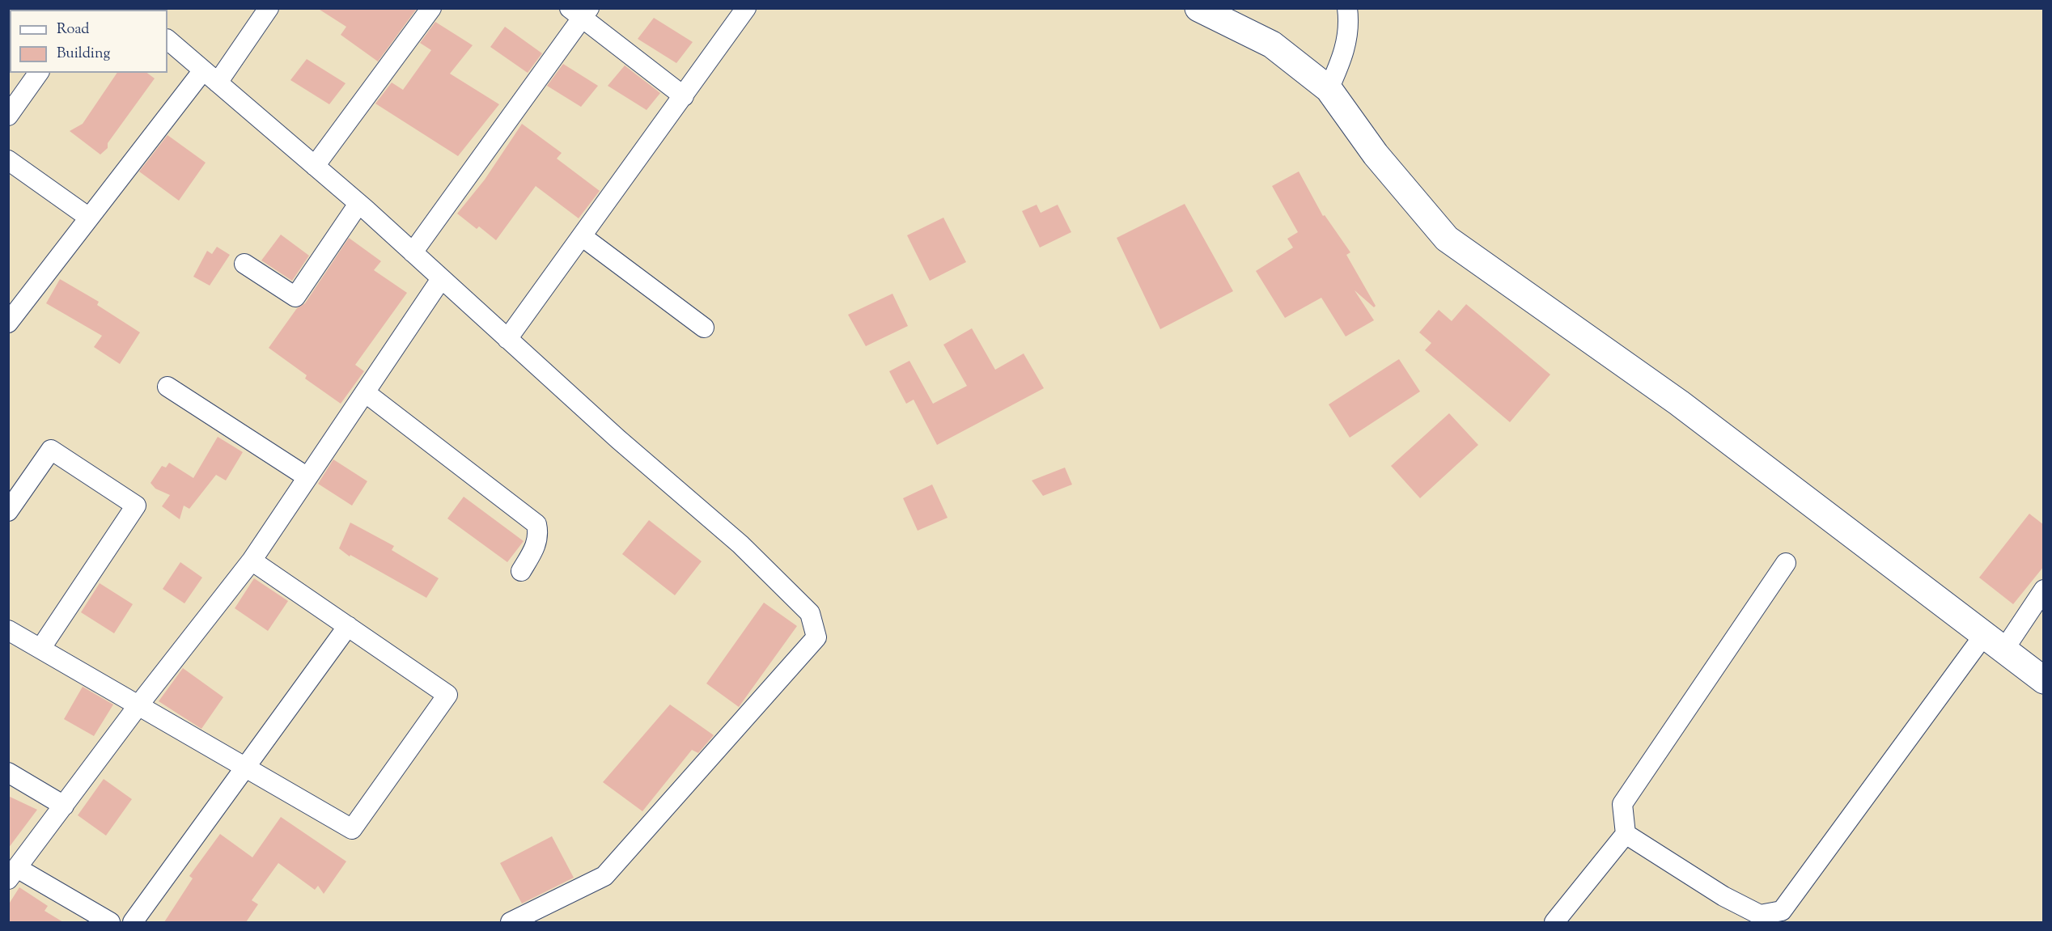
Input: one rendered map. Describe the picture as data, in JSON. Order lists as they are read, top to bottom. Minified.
{"legend":["Road","Building"]}
